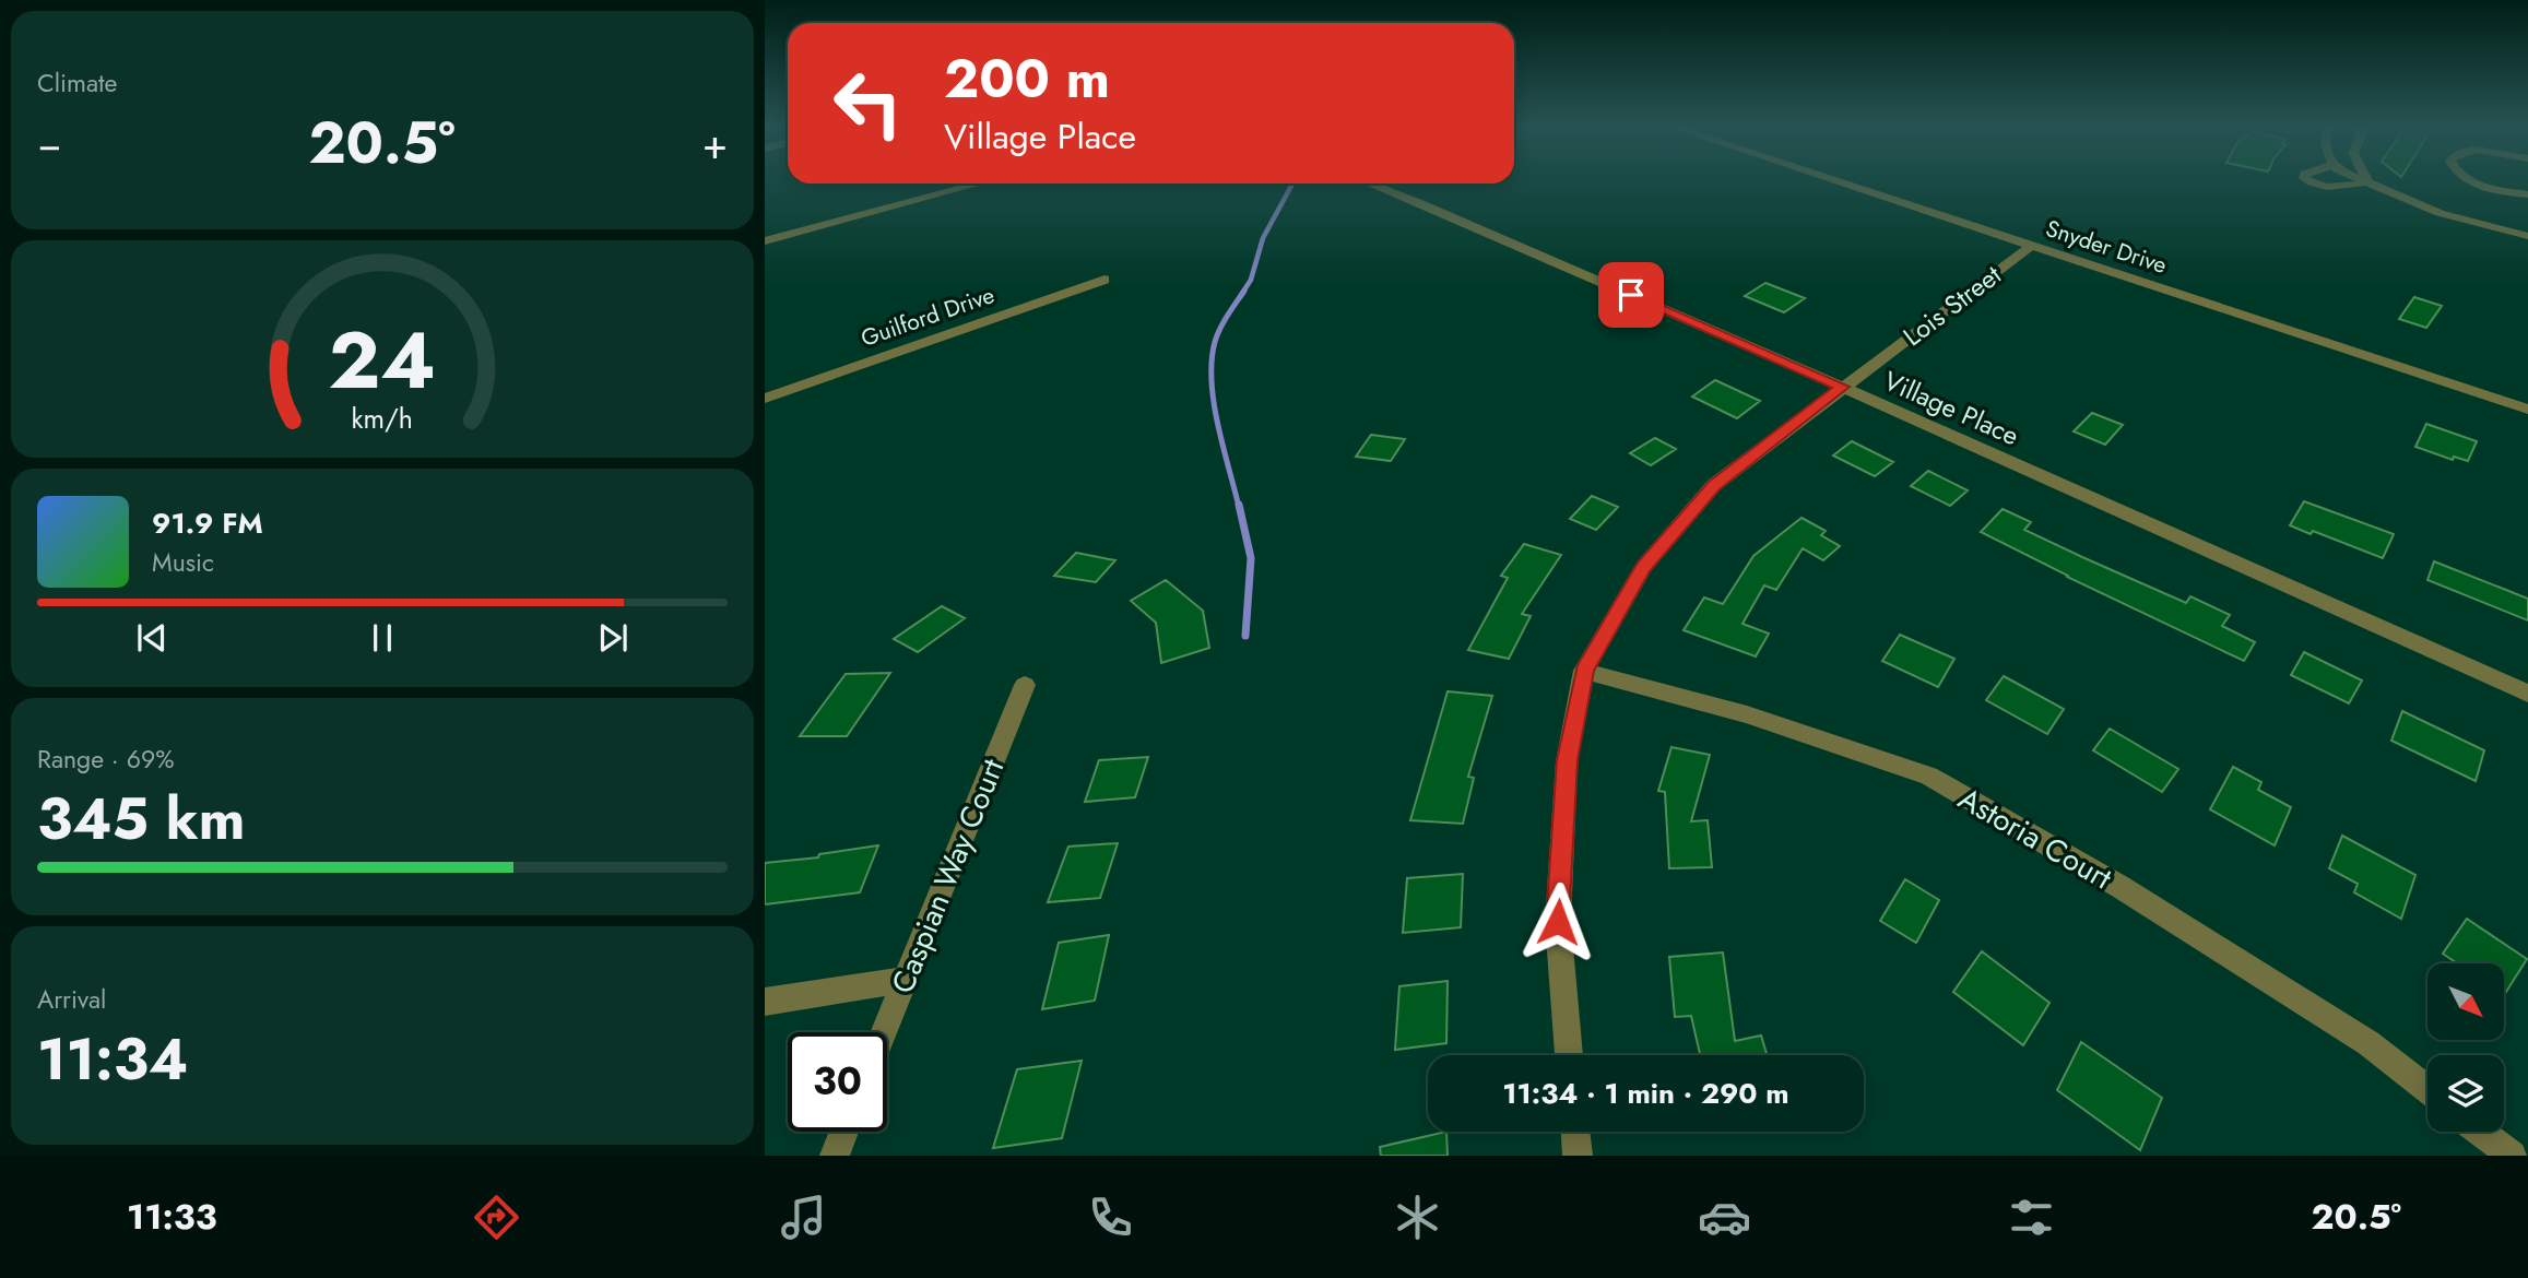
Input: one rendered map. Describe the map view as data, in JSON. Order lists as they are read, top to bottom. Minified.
{"streets":{"street":["Snyder Drive","Lois Street","Guilford Drive","Village Place","Astoria Court","Caspian Way Court"]},"crossings":[["Snyder Drive","Lois Street"],["Lois Street","Village Place"],["Lois Street","Astoria Court"]],"north":"bottom right","page":{"tile":["Climate",["Range · 69%","345 km"],["Arrival","11:34"]],"turn":["200 m","Village Place"],"heat":["−","20.5°","+"],"song":["91.9 FM","Music"],"limit":"30","trip":"11:34 · 1 min · 290 m","tabs":["11:33","20.5°"],"gauge":["24","km/h"]}}
